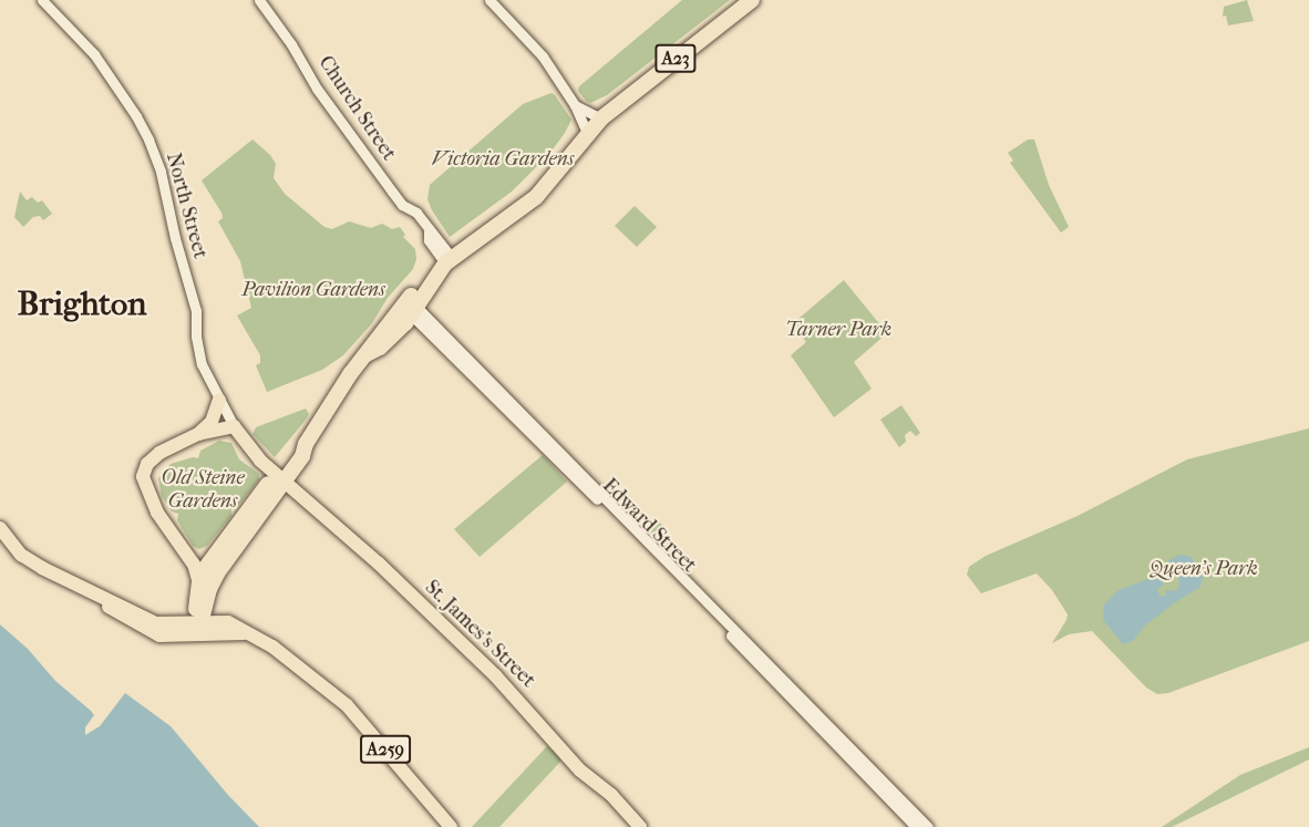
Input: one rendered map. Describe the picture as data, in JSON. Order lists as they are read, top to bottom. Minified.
{"streets":{"highway":["A23"],"main road":["St. James's Street","A259"],"street":["Church Street","North Street","Edward Street"]},"crossings":[["A23","Church Street"],["A23","Edward Street"],["A23","St. James's Street"],["A23","A259"],["North Street","St. James's Street"]],"districts":["Brighton"],"parks":["Victoria Gardens","Pavilion Gardens","Tarner Park","Old Steine Gardens","Queen's Park"]}
